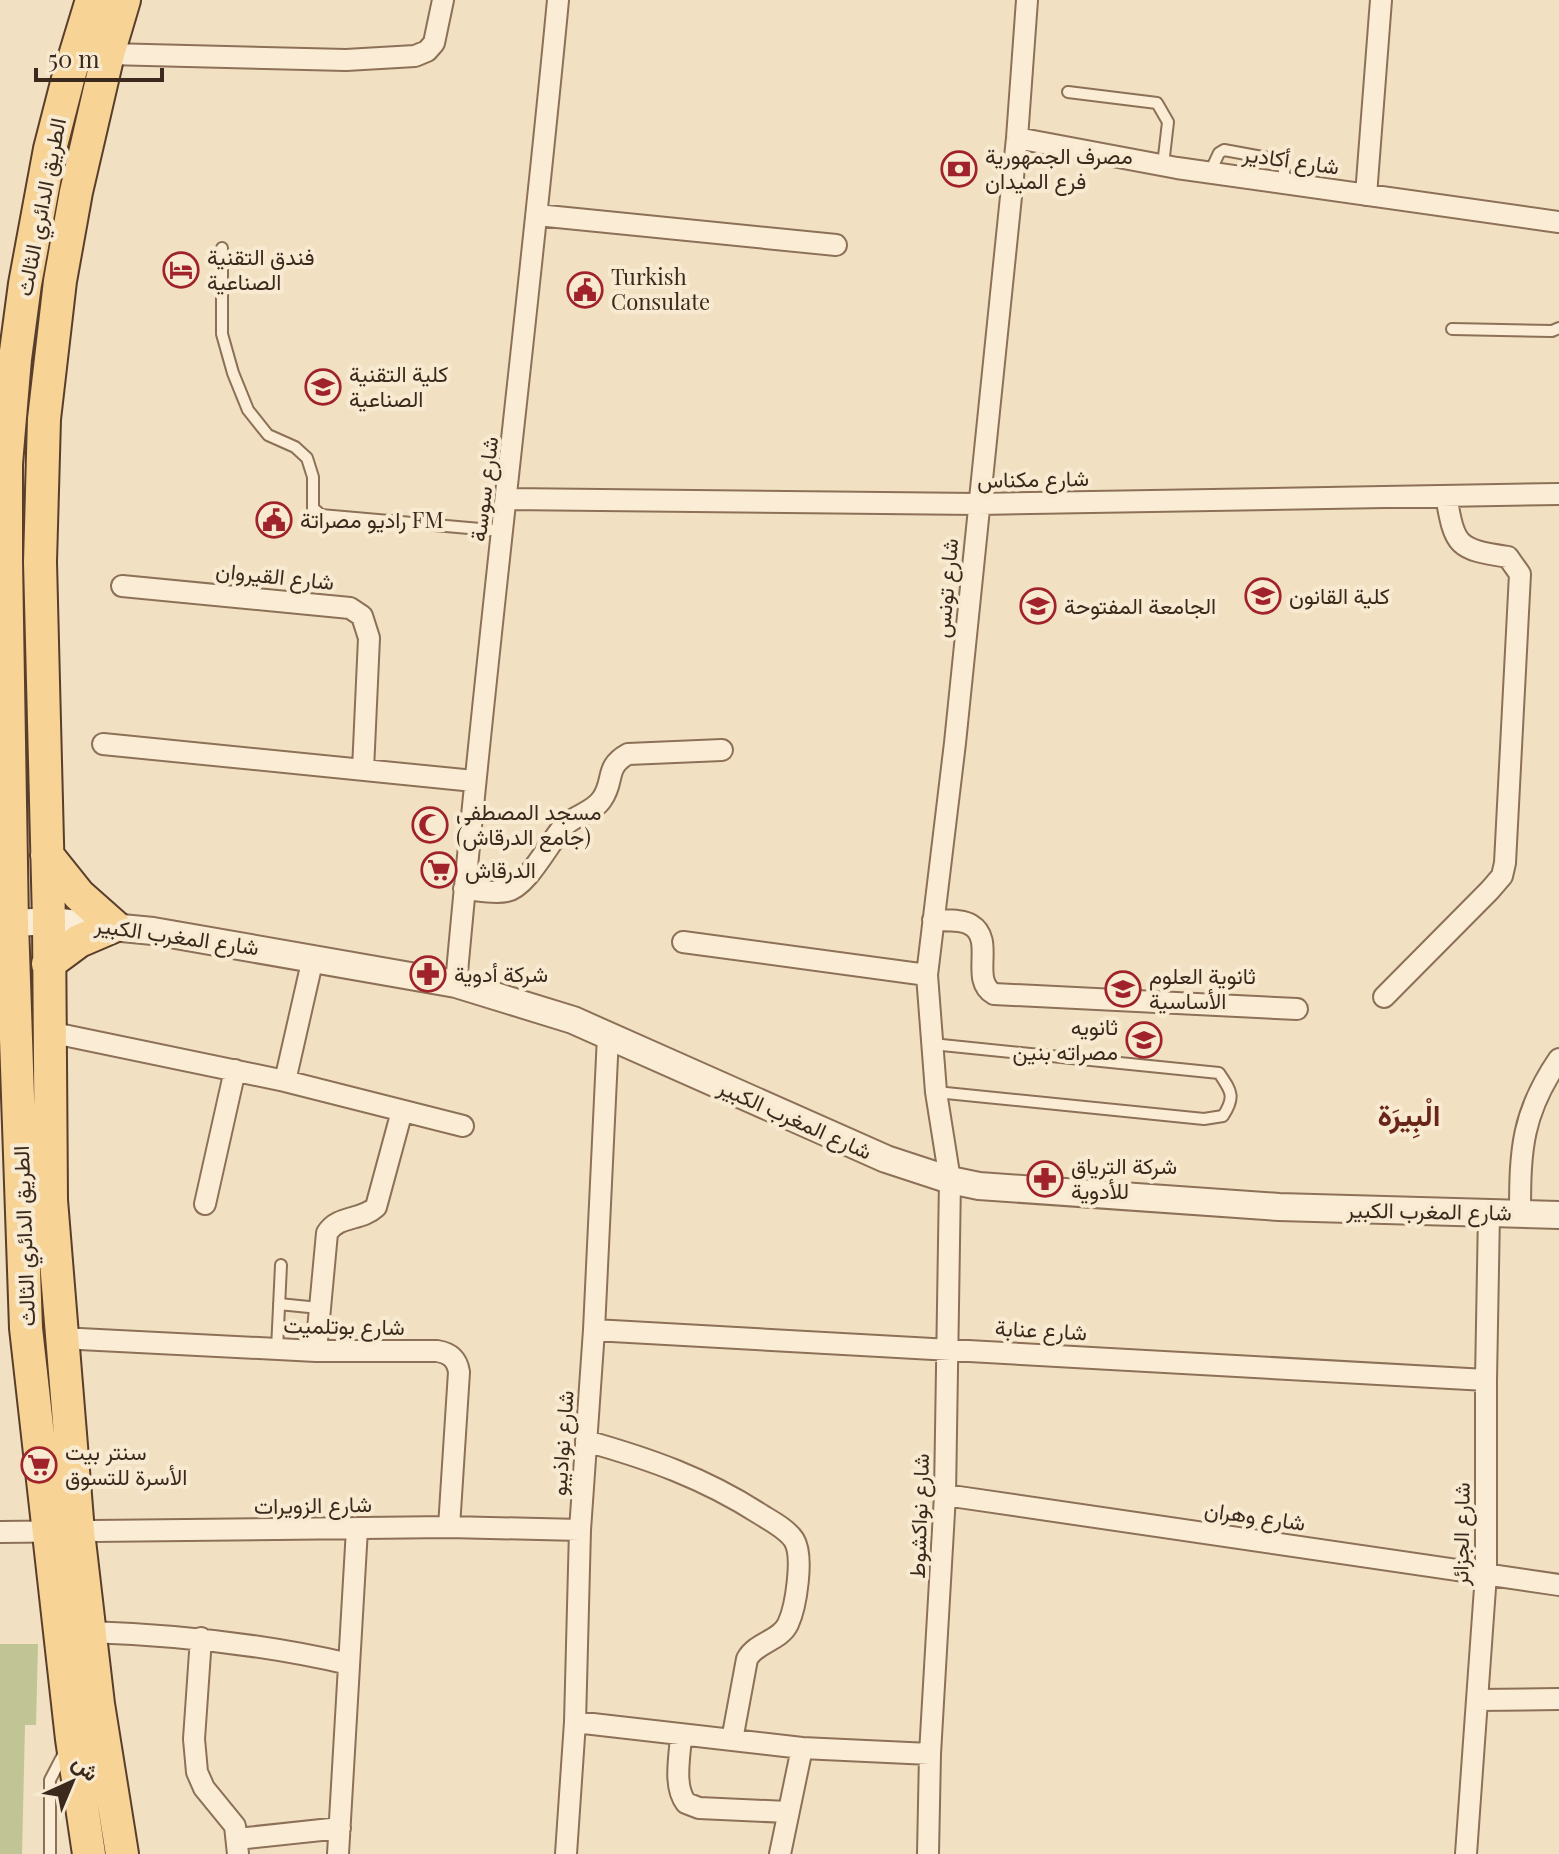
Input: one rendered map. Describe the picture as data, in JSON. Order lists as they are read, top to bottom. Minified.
{"streets":{"main road":["الطريق الدائري الثالث"],"street":["شارع أكادير","شارع مكناس","شارع سوسة","شارع القيروان","شارع تونس","شارع المغرب الكبير","شارع بوتلميت","شارع عنابة","شارع نواذيبو","شارع الزويرات","شارع نواكشوط","شارع وهران","شارع الجزائر"]},"crossings":[["شارع أكادير","شارع تونس"],["الطريق الدائري الثالث","شارع المغرب الكبير"],["الطريق الدائري الثالث","شارع بوتلميت"],["الطريق الدائري الثالث","شارع الزويرات"],["شارع مكناس","شارع سوسة"],["شارع مكناس","شارع تونس"],["شارع سوسة","شارع المغرب الكبير"],["شارع تونس","شارع المغرب الكبير"],["شارع تونس","شارع نواكشوط"],["شارع المغرب الكبير","شارع نواذيبو"],["شارع المغرب الكبير","شارع نواكشوط"],["شارع المغرب الكبير","شارع الجزائر"],["شارع بوتلميت","شارع الزويرات"],["شارع عنابة","شارع نواذيبو"],["شارع عنابة","شارع نواكشوط"],["شارع عنابة","شارع الجزائر"],["شارع نواذيبو","شارع الزويرات"],["شارع نواكشوط","شارع وهران"],["شارع وهران","شارع الجزائر"]],"districts":["الْبِيرَة"],"places":{"bank":["مصرف الجمهورية فرع الميدان"],"hotel":["فندق التقنية الصناعية"],"public building":["Turkish Consulate","راديو مصراتة FM"],"school or university":["كلية التقنية الصناعية","كلية القانون","الجامعة المفتوحة","ثانوية العلوم الأساسية","ثانويه مصراته بنين"],"mosque":["مسجد المصطفى (جامع الدرقاش)"],"supermarket":["الدرقاش","سنتر بيت الأسرة للتسوق"],"pharmacy":["شركة أدوية","شركة الترياق للأدوية"]},"scale_bar":"50 m","north":"top right"}
